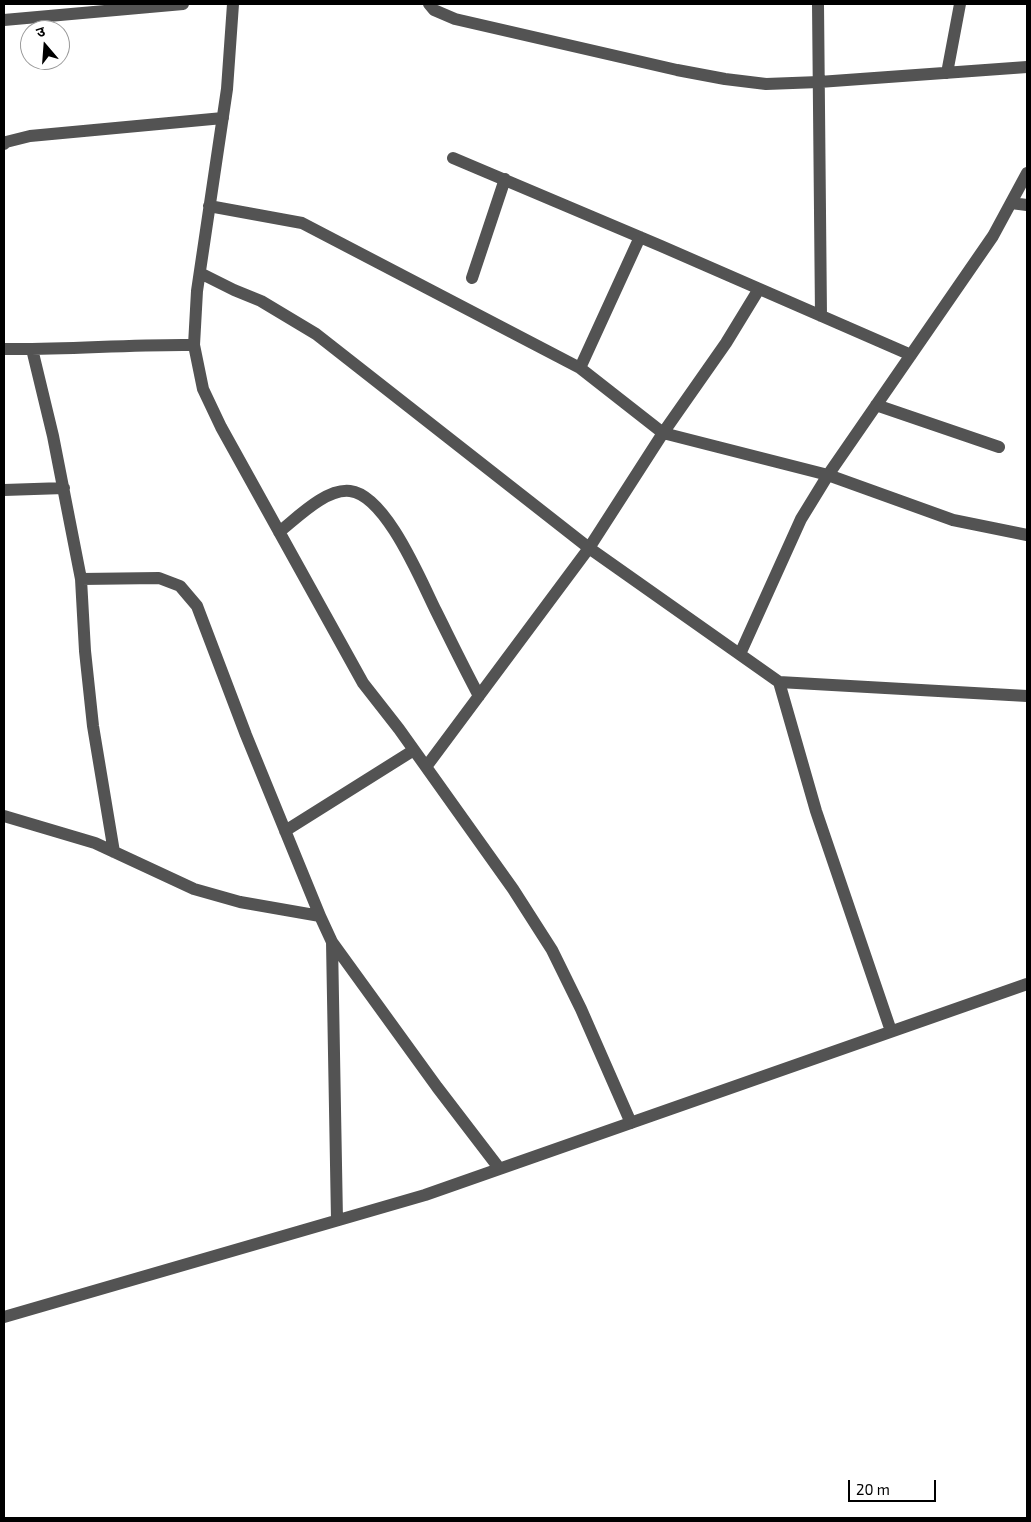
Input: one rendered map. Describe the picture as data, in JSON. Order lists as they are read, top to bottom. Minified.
{"scale_bar":"20 m","north":"top"}
